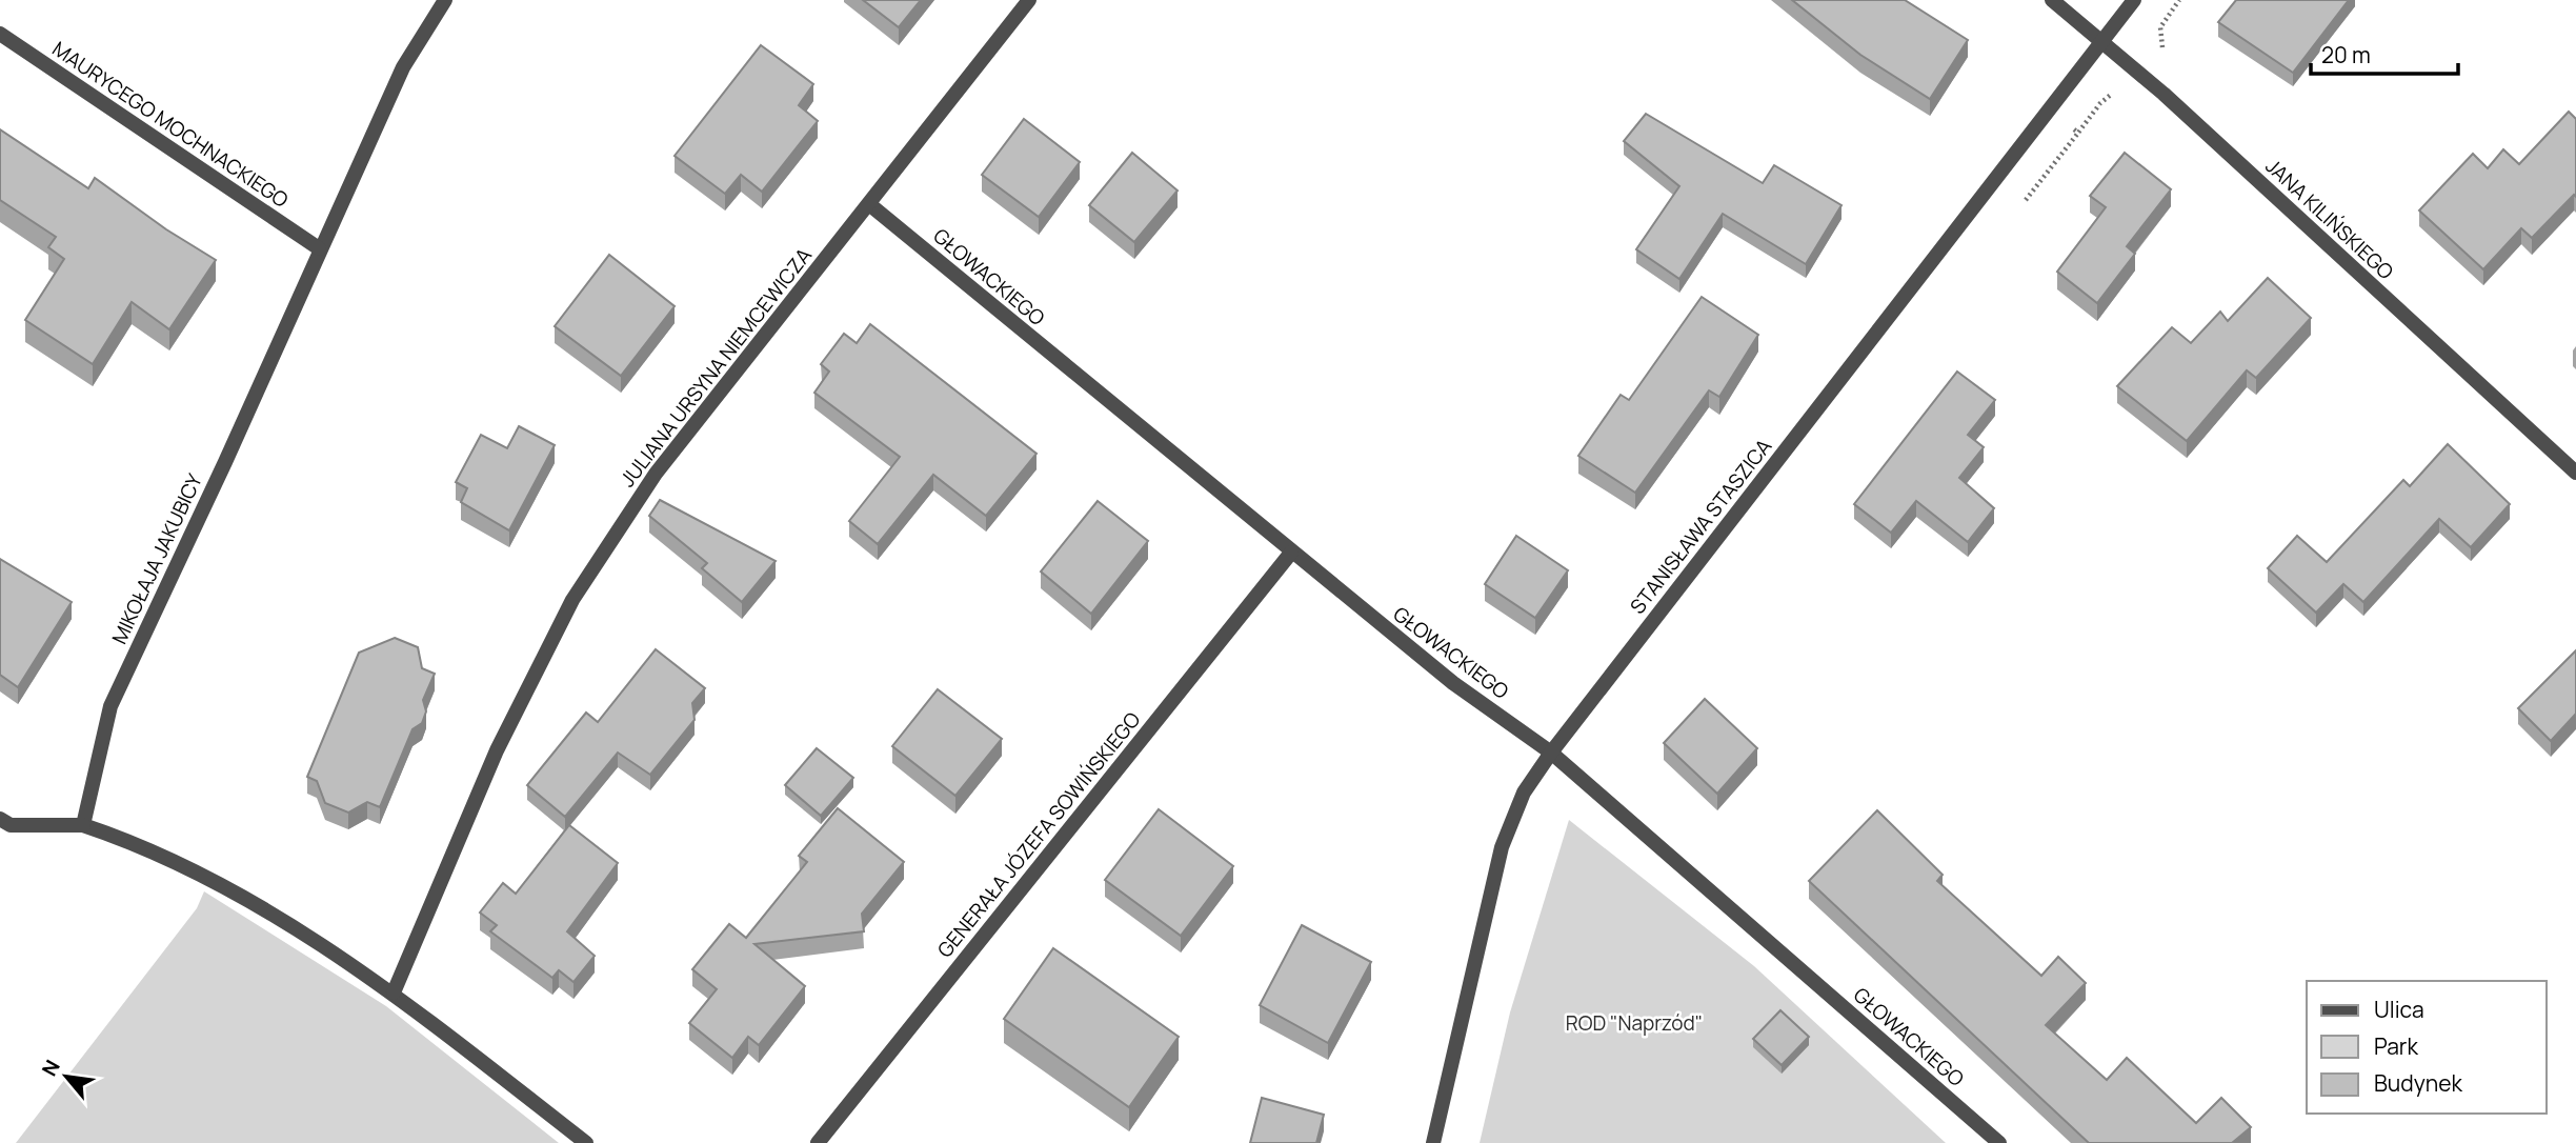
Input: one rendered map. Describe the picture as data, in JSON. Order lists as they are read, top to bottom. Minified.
{"streets":{"street":["MAURYCEGO MOCHNACKIEGO","JANA KILIŃSKIEGO","GŁOWACKIEGO","JULIANA URSYNA NIEMCEWICZA","STANISŁAWA STASZICA","MIKOŁAJA JAKUBICY","GENERAŁA JÓZEFA SOWIŃSKIEGO"]},"crossings":[["MAURYCEGO MOCHNACKIEGO","MIKOŁAJA JAKUBICY"],["JANA KILIŃSKIEGO","STANISŁAWA STASZICA"],["GŁOWACKIEGO","JULIANA URSYNA NIEMCEWICZA"],["GŁOWACKIEGO","STANISŁAWA STASZICA"],["GŁOWACKIEGO","GENERAŁA JÓZEFA SOWIŃSKIEGO"]],"parks":["ROD \"Naprzód\""],"legend":["Ulica","Park","Budynek"],"scale_bar":"20 m","north":"top left"}
